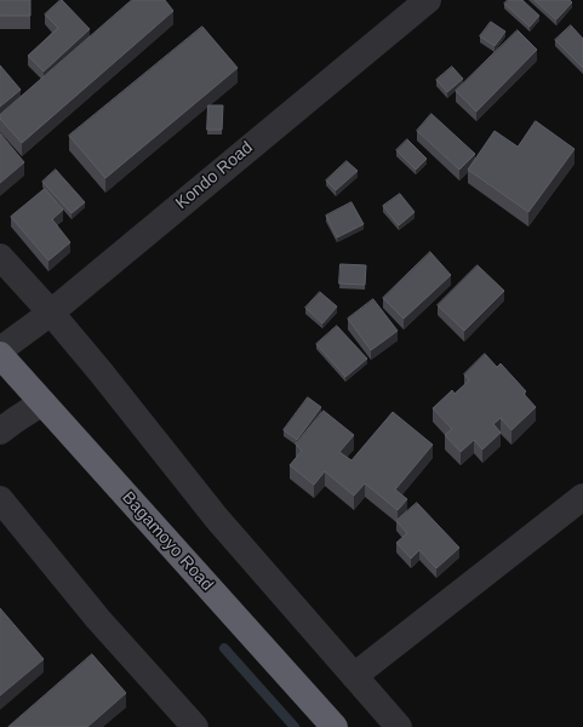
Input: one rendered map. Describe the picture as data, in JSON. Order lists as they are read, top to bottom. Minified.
{"streets":{"highway":["Bagamoyo Road"],"street":["Kondo Road"]}}
